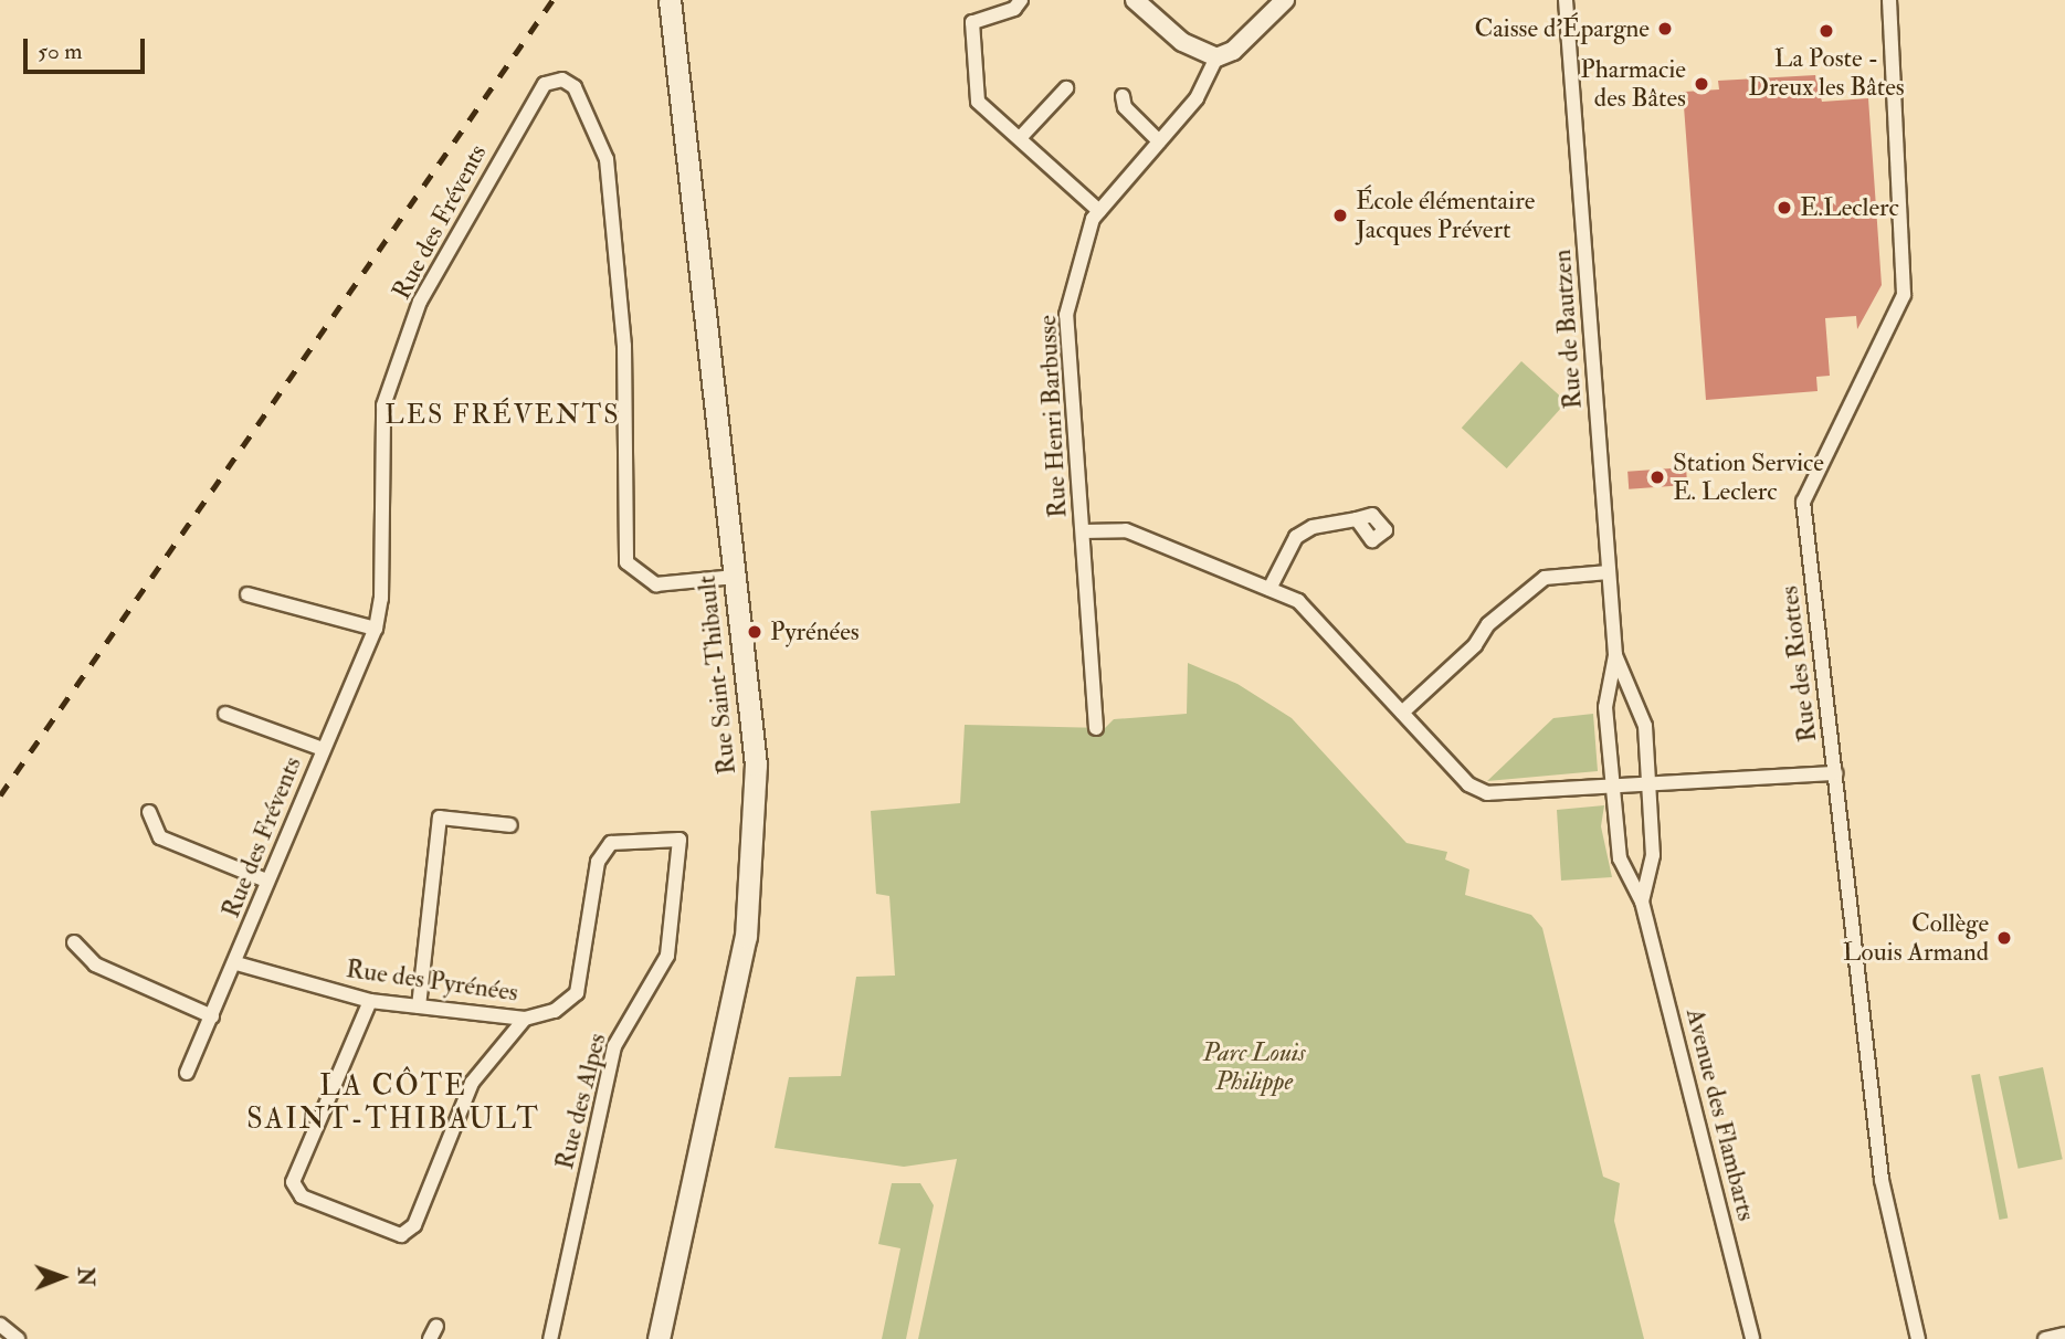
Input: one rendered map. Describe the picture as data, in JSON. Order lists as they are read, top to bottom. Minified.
{"streets":{"main road":["Rue Saint-Thibault"],"street":["Rue des Frévents","Rue de Bautzen","Rue Henri Barbusse","Rue des Riottes","Rue des Pyrénées","Rue des Alpes","Avenue des Flambarts"]},"crossings":[["Rue des Frévents","Rue Saint-Thibault"],["Rue des Frévents","Rue des Pyrénées"],["Rue de Bautzen","Avenue des Flambarts"],["Rue des Pyrénées","Rue des Alpes"]],"districts":["LES FRÉVENTS","LA CÔTE SAINT-THIBAULT"],"parks":["Parc Louis Philippe"],"places":["Caisse d'Épargne","La Poste - Dreux les Bâtes","Pharmacie des Bâtes","E.Leclerc","École élémentaire Jacques Prévert","Station Service E. Leclerc","Pyrénées","Collège Louis Armand"],"scale_bar":"50 m","north":"right"}
